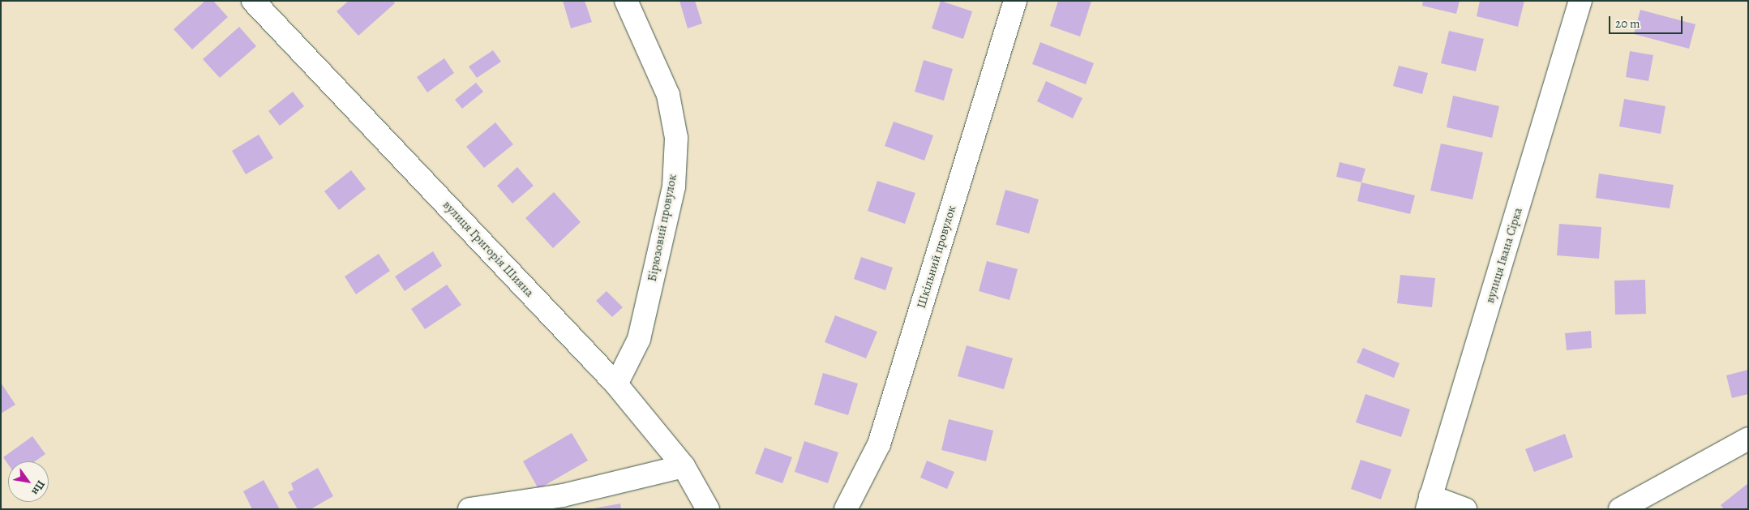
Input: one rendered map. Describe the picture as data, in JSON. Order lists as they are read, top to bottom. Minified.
{"streets":{"street":["Бірюзовий провулок","вулиця Григорія Шияна","вулиця Івана Сірка","Шкільний провулок"]},"crossings":[["Бірюзовий провулок","вулиця Григорія Шияна"]],"scale_bar":"20 m","north":"bottom right"}
